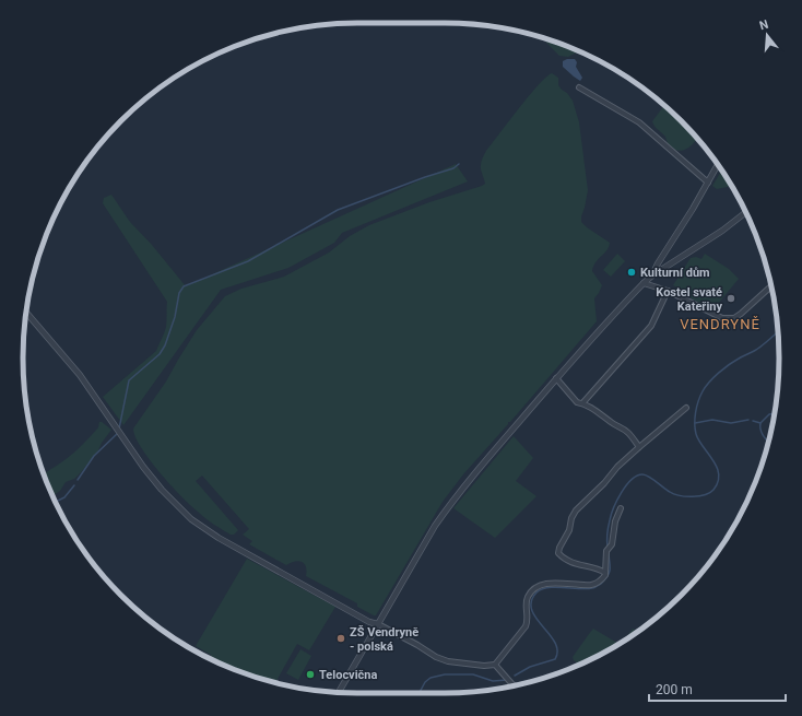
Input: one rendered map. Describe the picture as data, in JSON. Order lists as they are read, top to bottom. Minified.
{"districts":["VENDRYNĚ"],"places":["Kulturní dům","Kostel svaté Kateřiny","ZŠ Vendryně - polská","Telocvična"],"scale_bar":"200 m","north":"top"}
